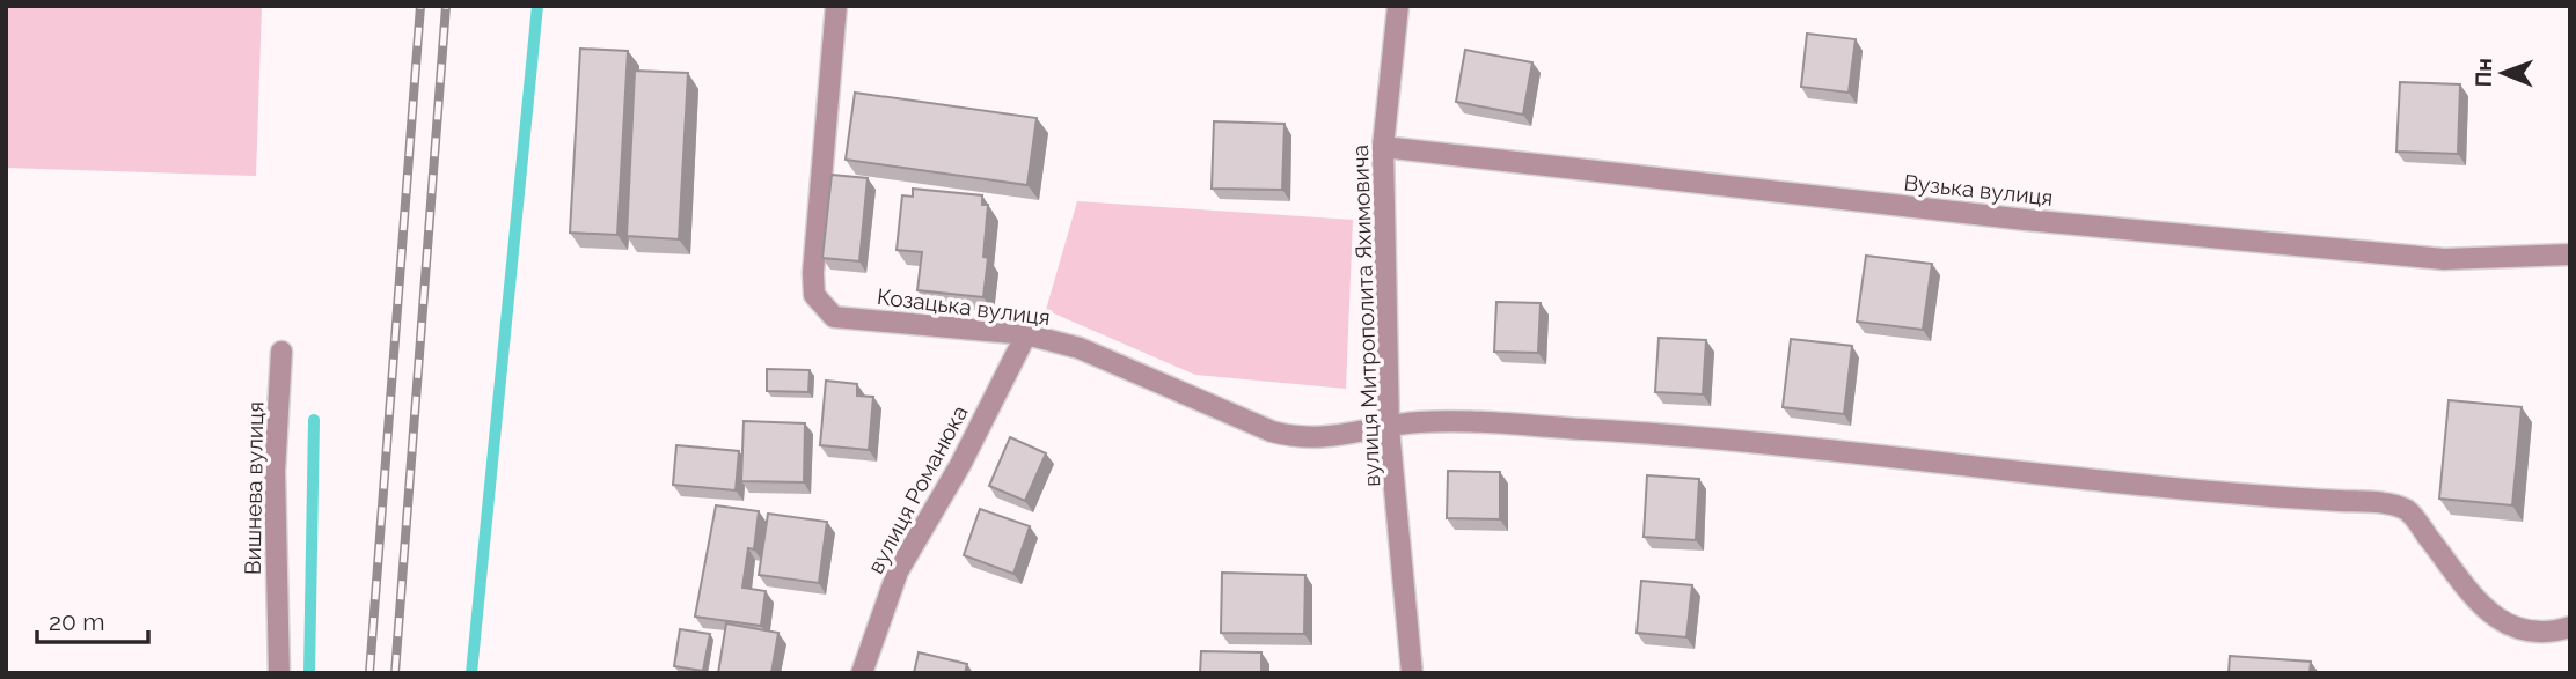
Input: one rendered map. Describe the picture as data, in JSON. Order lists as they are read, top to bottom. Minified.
{"streets":{"street":["Вузька вулиця","Козацька вулиця","вулиця Митрополита Яхимовича","Вишнева вулиця","вулиця Романюка"]},"crossings":[["Вузька вулиця","вулиця Митрополита Яхимовича"],["Козацька вулиця","вулиця Митрополита Яхимовича"],["Козацька вулиця","вулиця Романюка"]],"scale_bar":"20 m","north":"left"}
